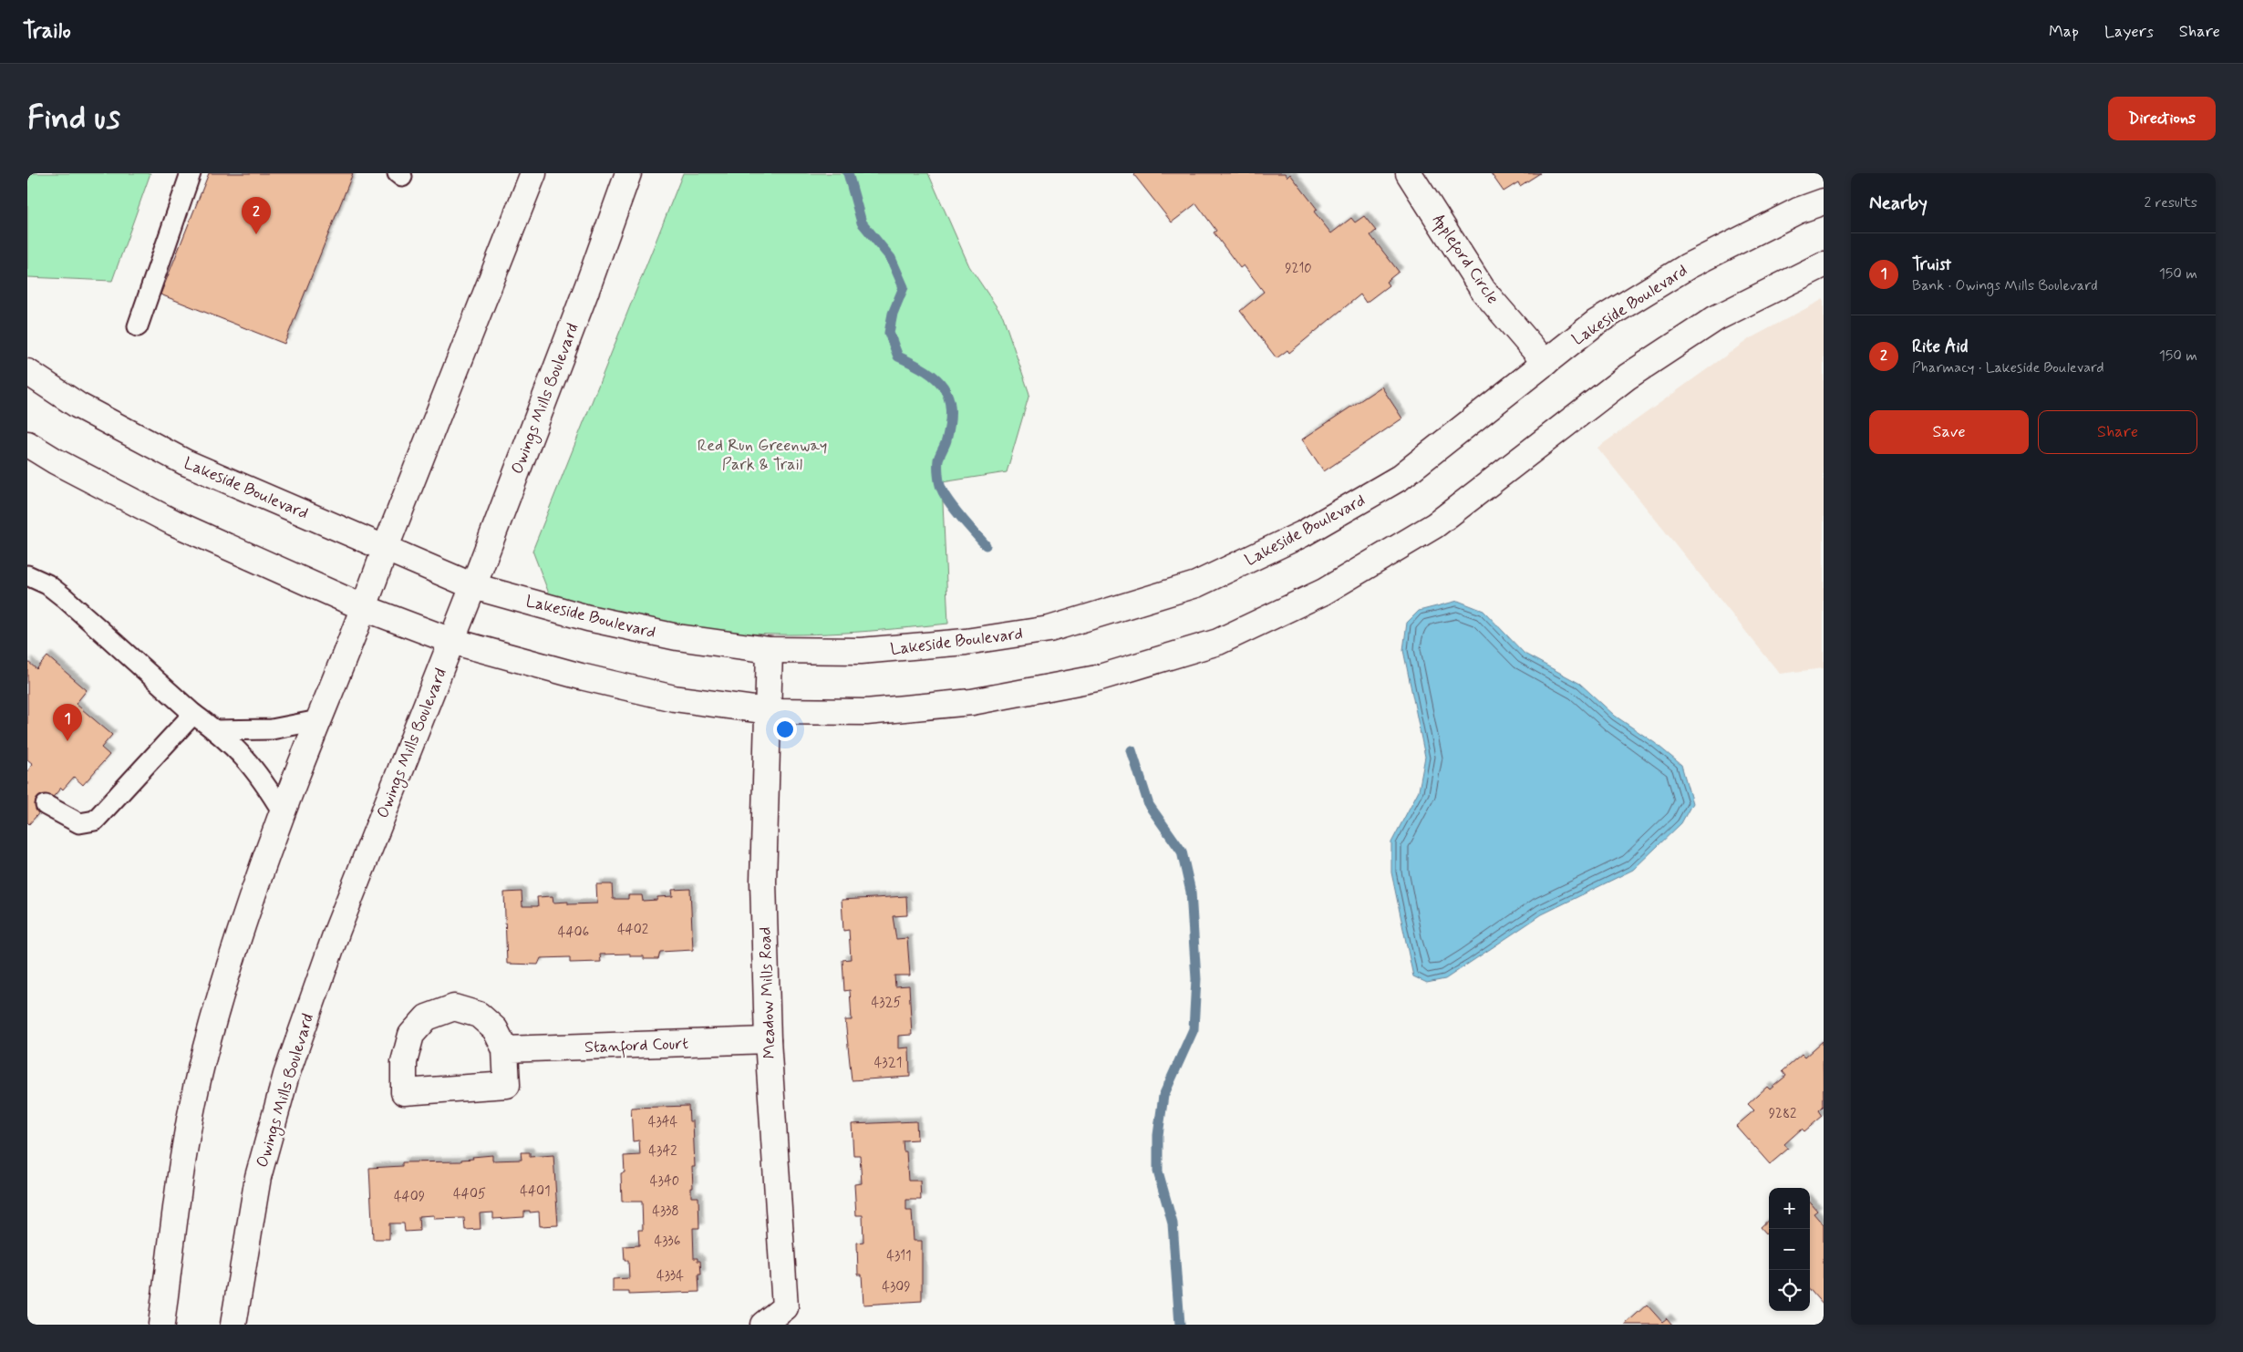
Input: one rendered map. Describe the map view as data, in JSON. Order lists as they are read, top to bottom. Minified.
{"streets":{"main road":["Appleford Circle","Lakeside Boulevard","Owings Mills Boulevard","Meadow Mills Road","Stanford Court"]},"crossings":[["Appleford Circle","Lakeside Boulevard"],["Lakeside Boulevard","Owings Mills Boulevard"],["Lakeside Boulevard","Meadow Mills Road"],["Meadow Mills Road","Stanford Court"]],"parks":["Red Run Greenway Park & Trail"],"house_numbers":["9210","4402","4406","4325","4321","9282","4344","4342","4340","4401","4405","4409","4338","4336","4311","4334","4309"],"page":{"header":"Trailo","nav":["Map","Layers","Share"],"buttons":["Directions",["Save","Share"]],"title":"Find us","heading":["Nearby","2 results"],"pins":["2","1"],"list":[{"mark":"1","name":"Truist","note":"Bank · Owings Mills Boulevard","value":"150 m"},{"mark":"2","name":"Rite Aid","note":"Pharmacy · Lakeside Boulevard","value":"150 m"}],"map_buttons":["+","−"]}}
